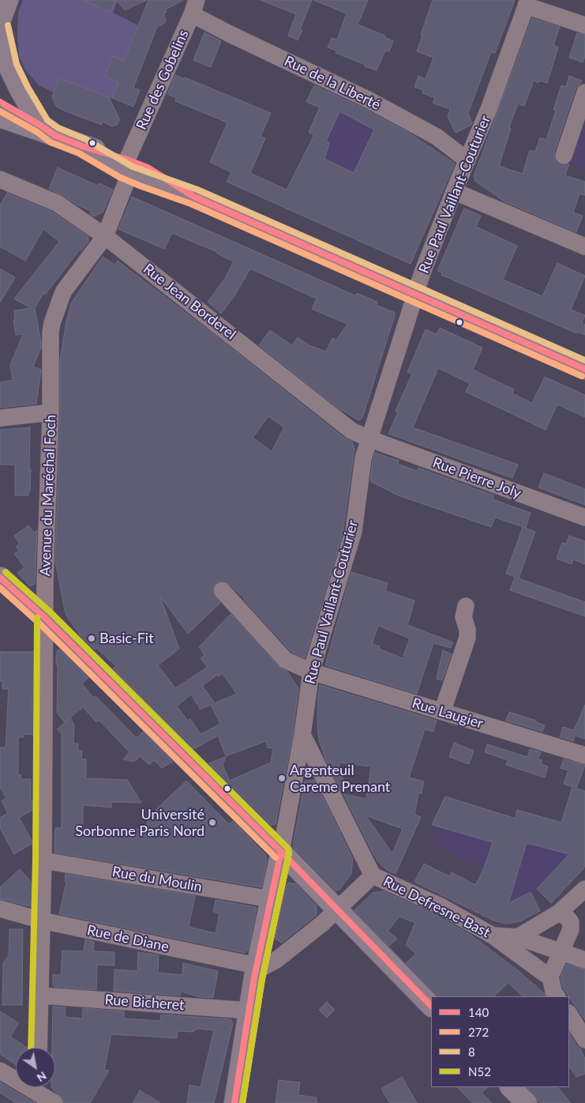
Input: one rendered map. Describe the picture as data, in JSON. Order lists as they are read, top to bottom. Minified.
{"streets":{"street":["Rue des Gobelins","Rue de la Liberté","Rue Paul Vaillant-Couturier","Rue Jean Borderel","Rue Pierre Joly","Avenue du Maréchal Foch","Rue Laugier","Rue du Moulin","Rue Defresne-Bast","Rue de Diane","Rue Bicheret"]},"crossings":[["Rue des Gobelins","Rue de la Liberté"],["Rue des Gobelins","Rue Jean Borderel"],["Rue des Gobelins","Avenue du Maréchal Foch"],["Rue de la Liberté","Rue Paul Vaillant-Couturier"],["Rue Paul Vaillant-Couturier","Rue Jean Borderel"],["Rue Paul Vaillant-Couturier","Rue Pierre Joly"],["Rue Paul Vaillant-Couturier","Rue Laugier"],["Rue Paul Vaillant-Couturier","Rue Defresne-Bast"],["Rue Jean Borderel","Rue Pierre Joly"],["Rue Jean Borderel","Avenue du Maréchal Foch"],["Avenue du Maréchal Foch","Rue du Moulin"],["Avenue du Maréchal Foch","Rue de Diane"],["Avenue du Maréchal Foch","Rue Bicheret"]],"places":["Basic-Fit","Argenteuil Careme Prenant","Université Sorbonne Paris Nord"],"lines":["transit line 8","transit line 140","transit line 272","transit line N52"],"legend":["140","272","8","N52"],"north":"bottom right"}
